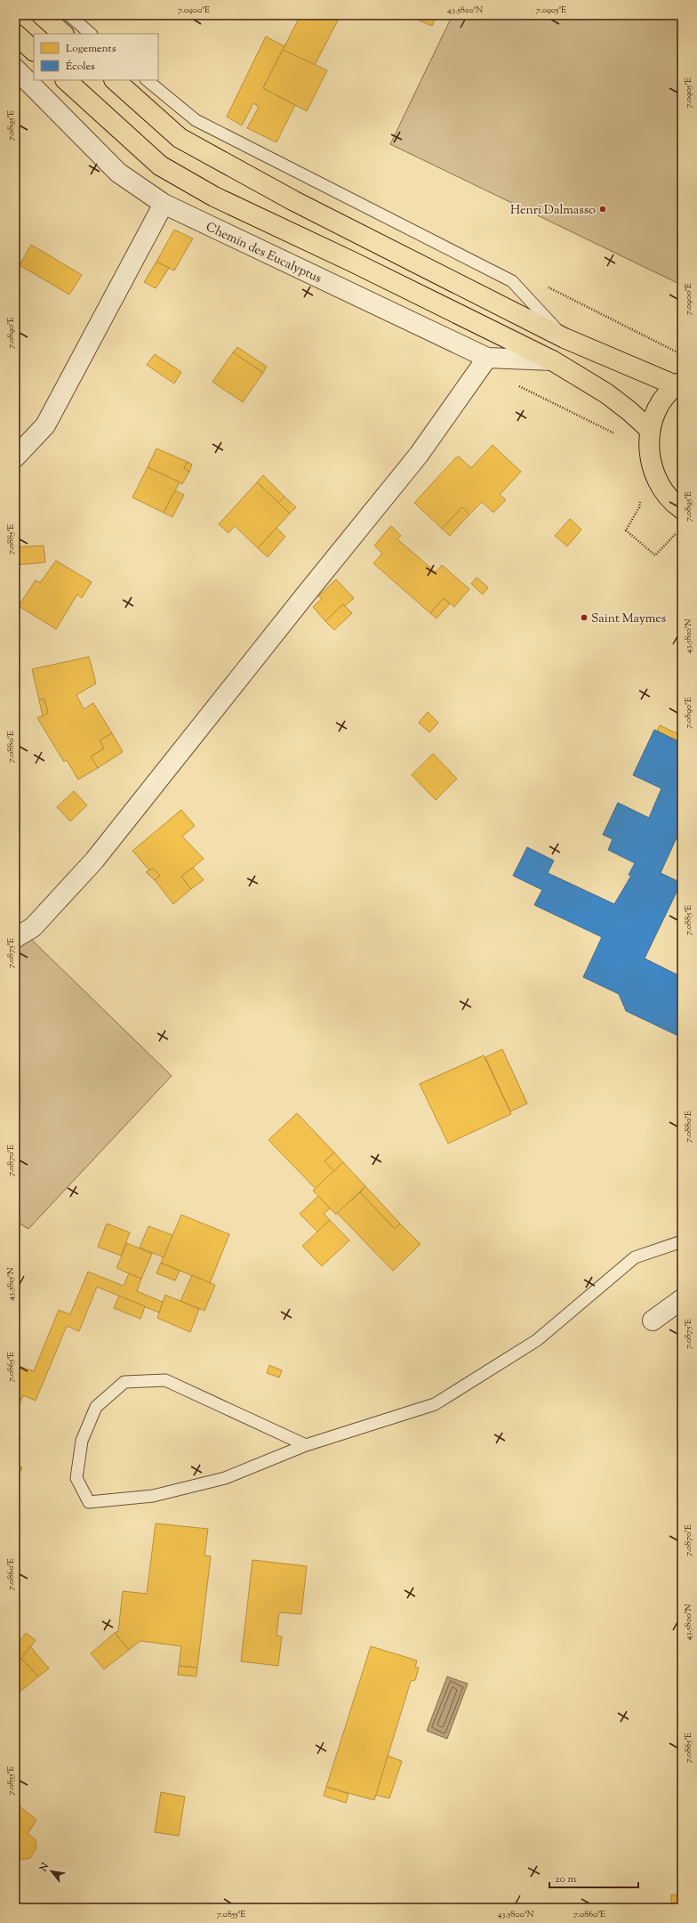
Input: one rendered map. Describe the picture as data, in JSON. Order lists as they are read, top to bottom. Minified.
{"streets":{"main road":["Chemin des Eucalyptus"]},"places":["Henri Dalmasso","Saint Maymes"],"legend":["Logements","Écoles"],"scale_bar":"20 m","north":"top left","coordinates":["7.0900°E","43.5820°N","7.0905°E","7.0895°E","7.0890°E","7.0885°E","43.5810°N","7.0880°E","7.0875°E","7.0870°E","43.5815°N","7.0865°E","7.0860°E","43.5800°N","7.0855°E"]}
